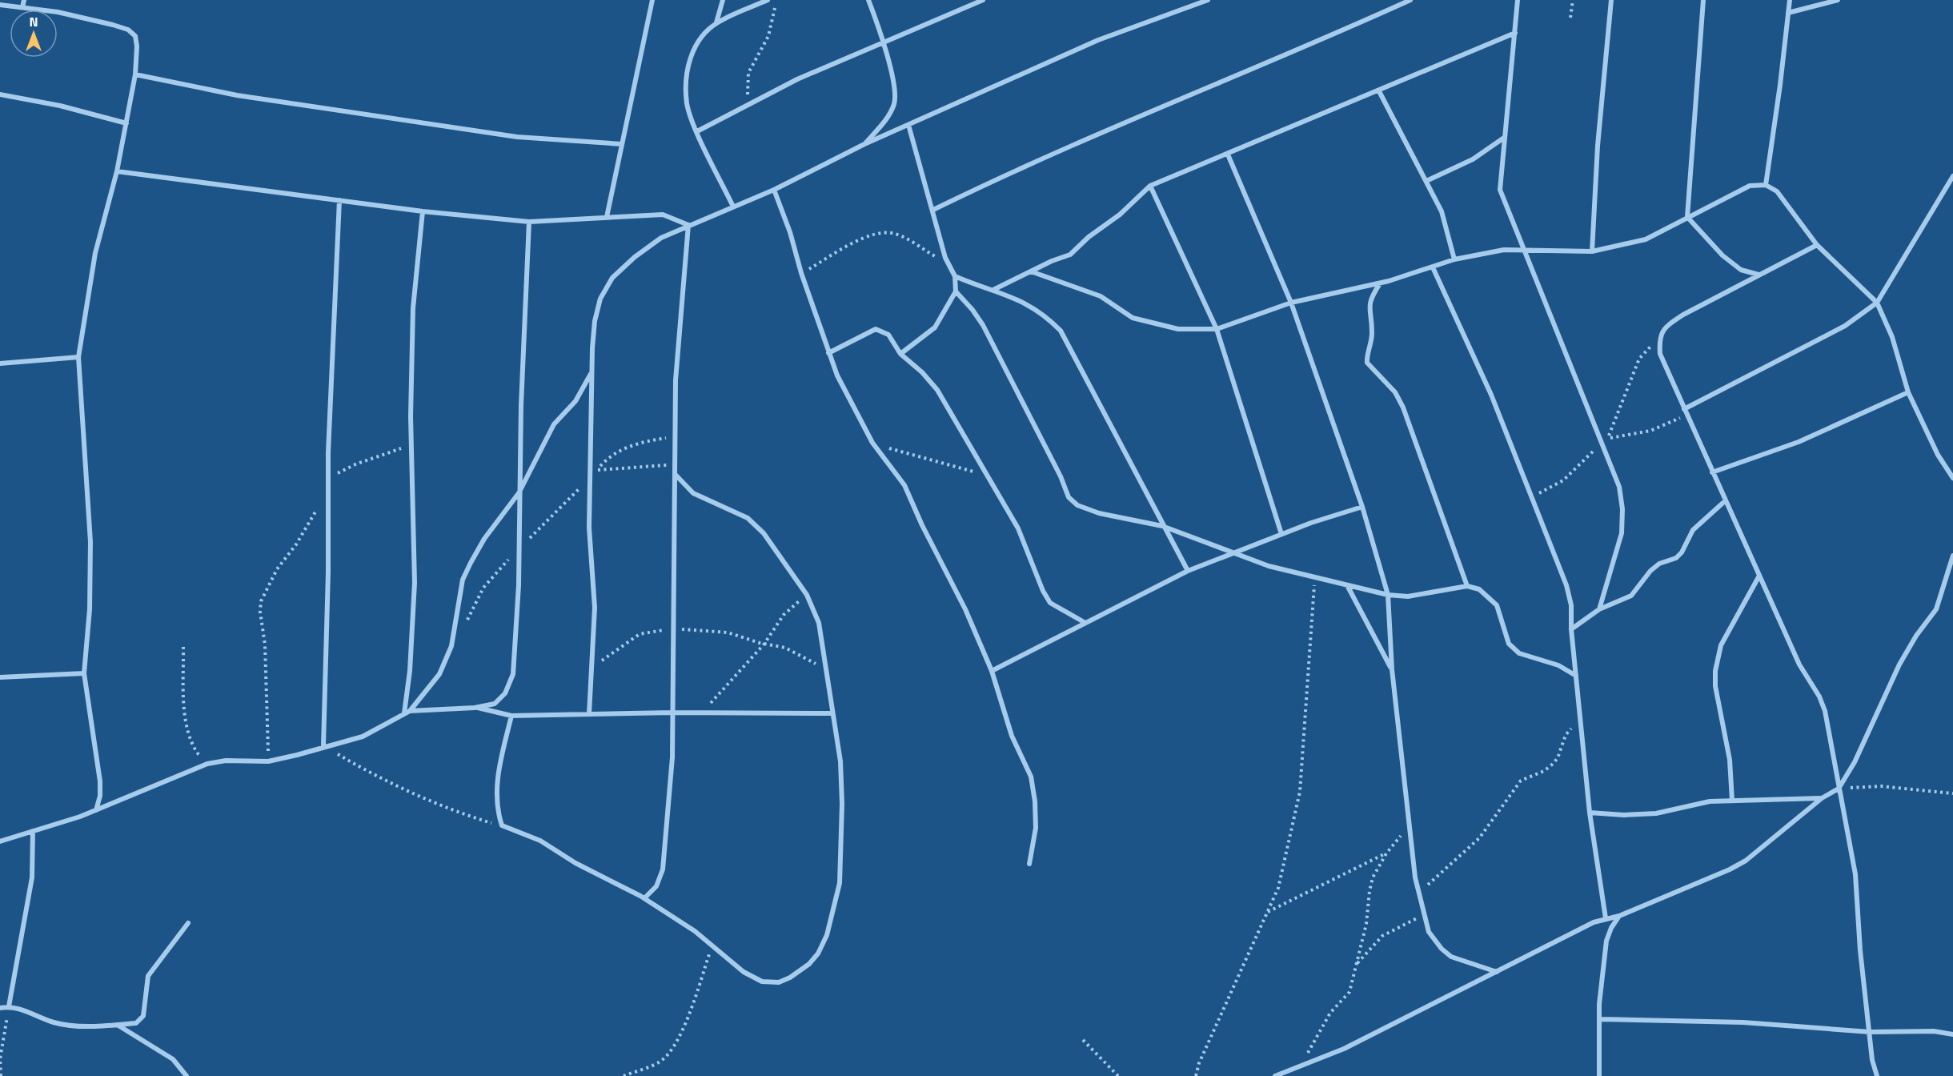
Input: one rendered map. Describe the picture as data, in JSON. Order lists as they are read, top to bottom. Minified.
{"north":"top"}
